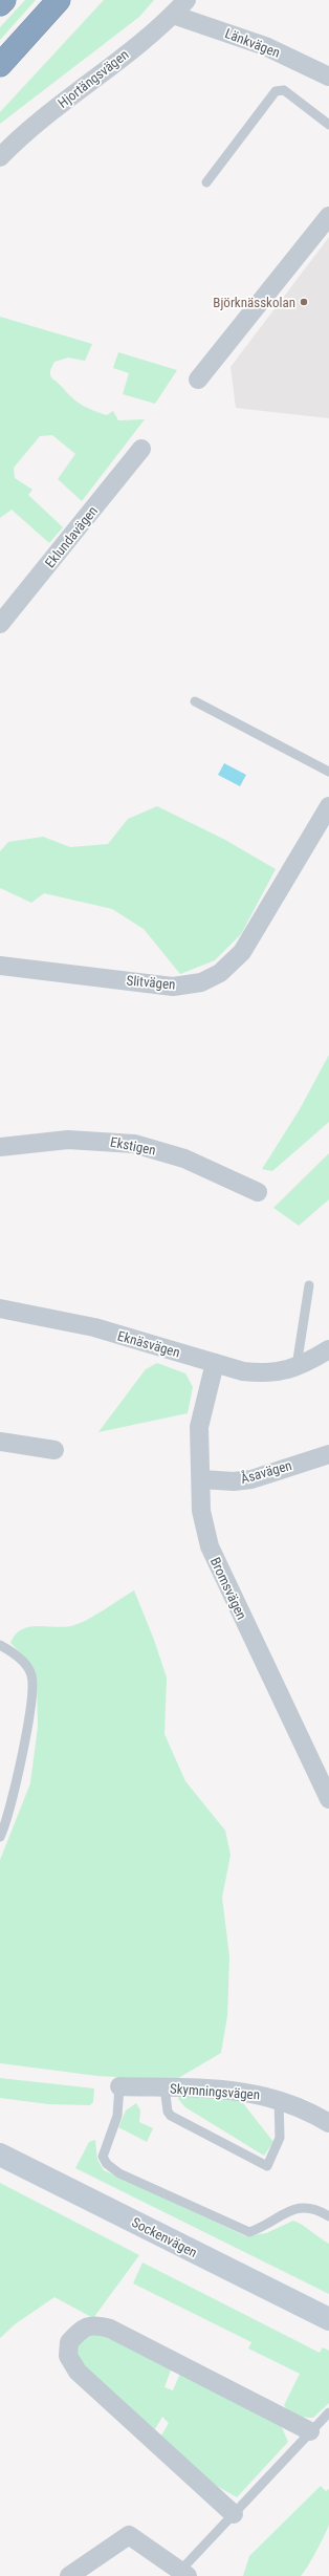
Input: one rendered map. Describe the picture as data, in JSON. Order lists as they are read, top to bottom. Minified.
{"streets":{"street":["Länkvägen","Hjortängsvägen","Eklundavägen","Slitvägen","Ekstigen","Eknäsvägen","Åsavägen","Bromsvägen","Skymningsvägen","Sockenvägen"]},"crossings":[["Länkvägen","Hjortängsvägen"],["Eknäsvägen","Bromsvägen"],["Åsavägen","Bromsvägen"]],"places":["Björknässkolan"]}
